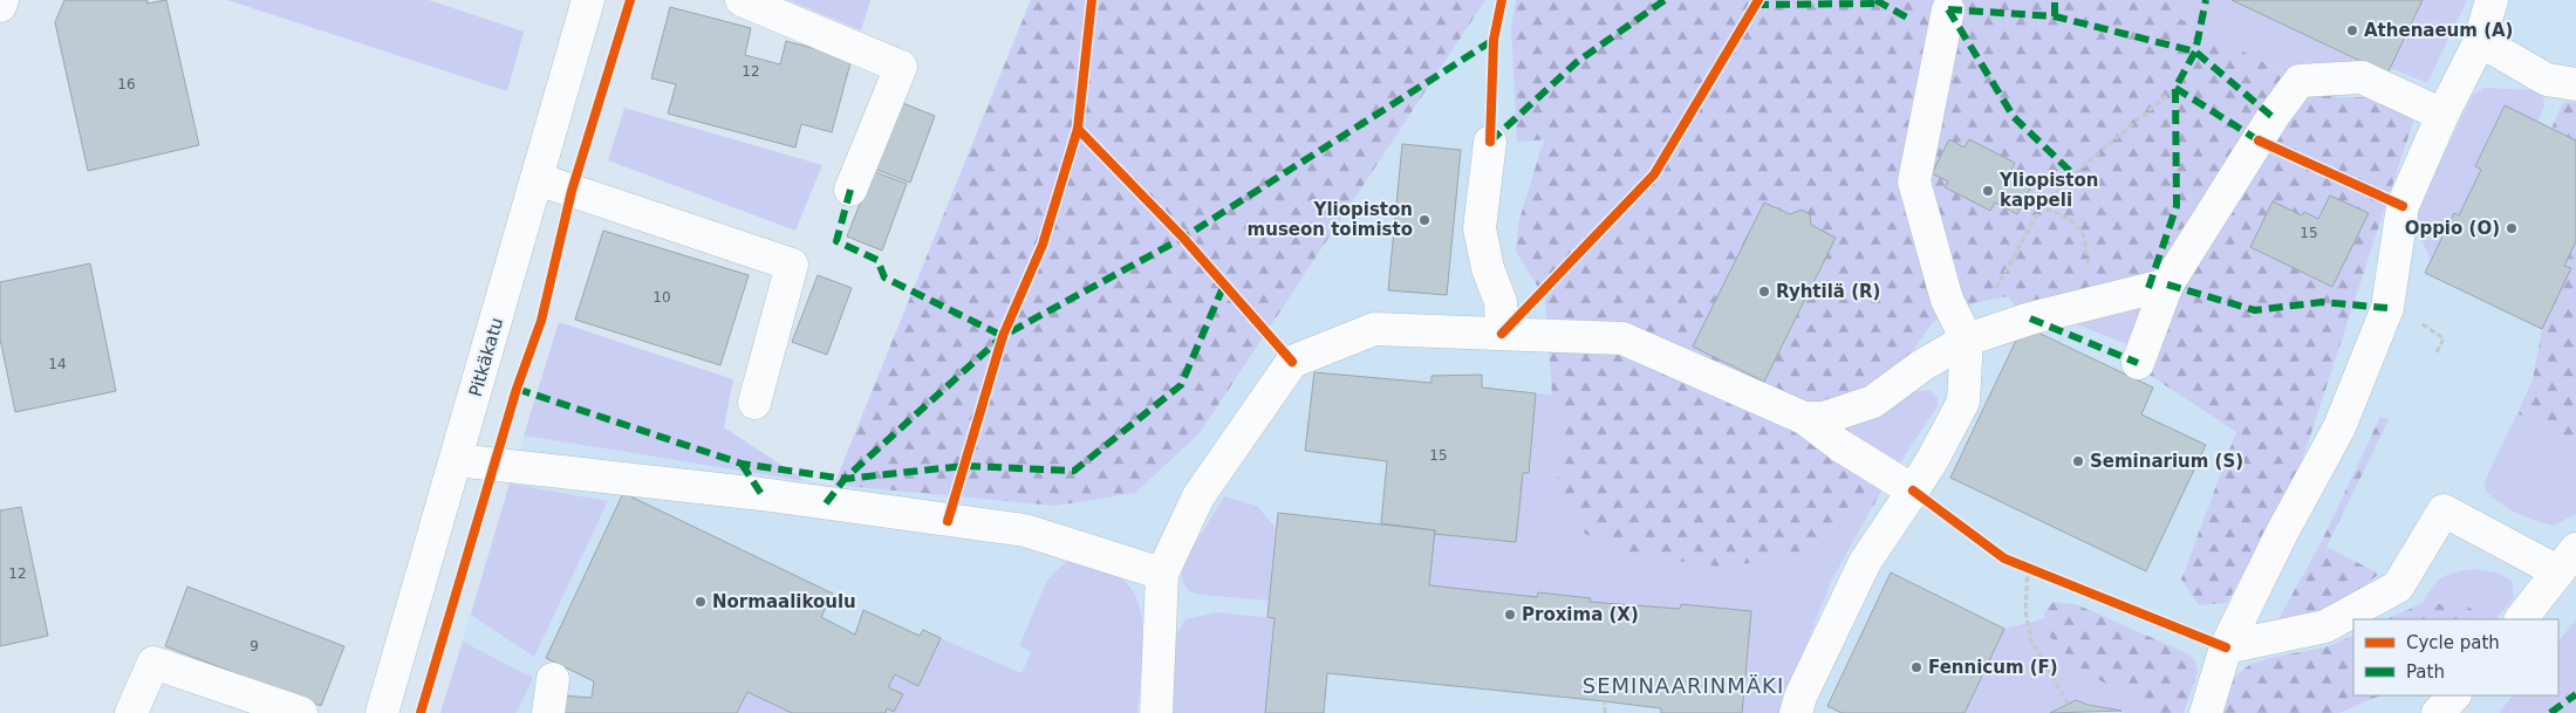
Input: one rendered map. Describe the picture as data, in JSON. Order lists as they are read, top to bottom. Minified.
{"streets":{"street":["Pitkäkatu"]},"districts":["SEMINAARINMÄKI"],"places":["Athenaeum (A)","Yliopiston kappeli","Yliopiston museon toimisto","Oppio (O)","Ryhtilä (R)","Seminarium (S)","Normaalikoulu","Proxima (X)","Fennicum (F)"],"house_numbers":["12","16","15","10","14","15","12","9"],"legend":["Cycle path","Path"]}
